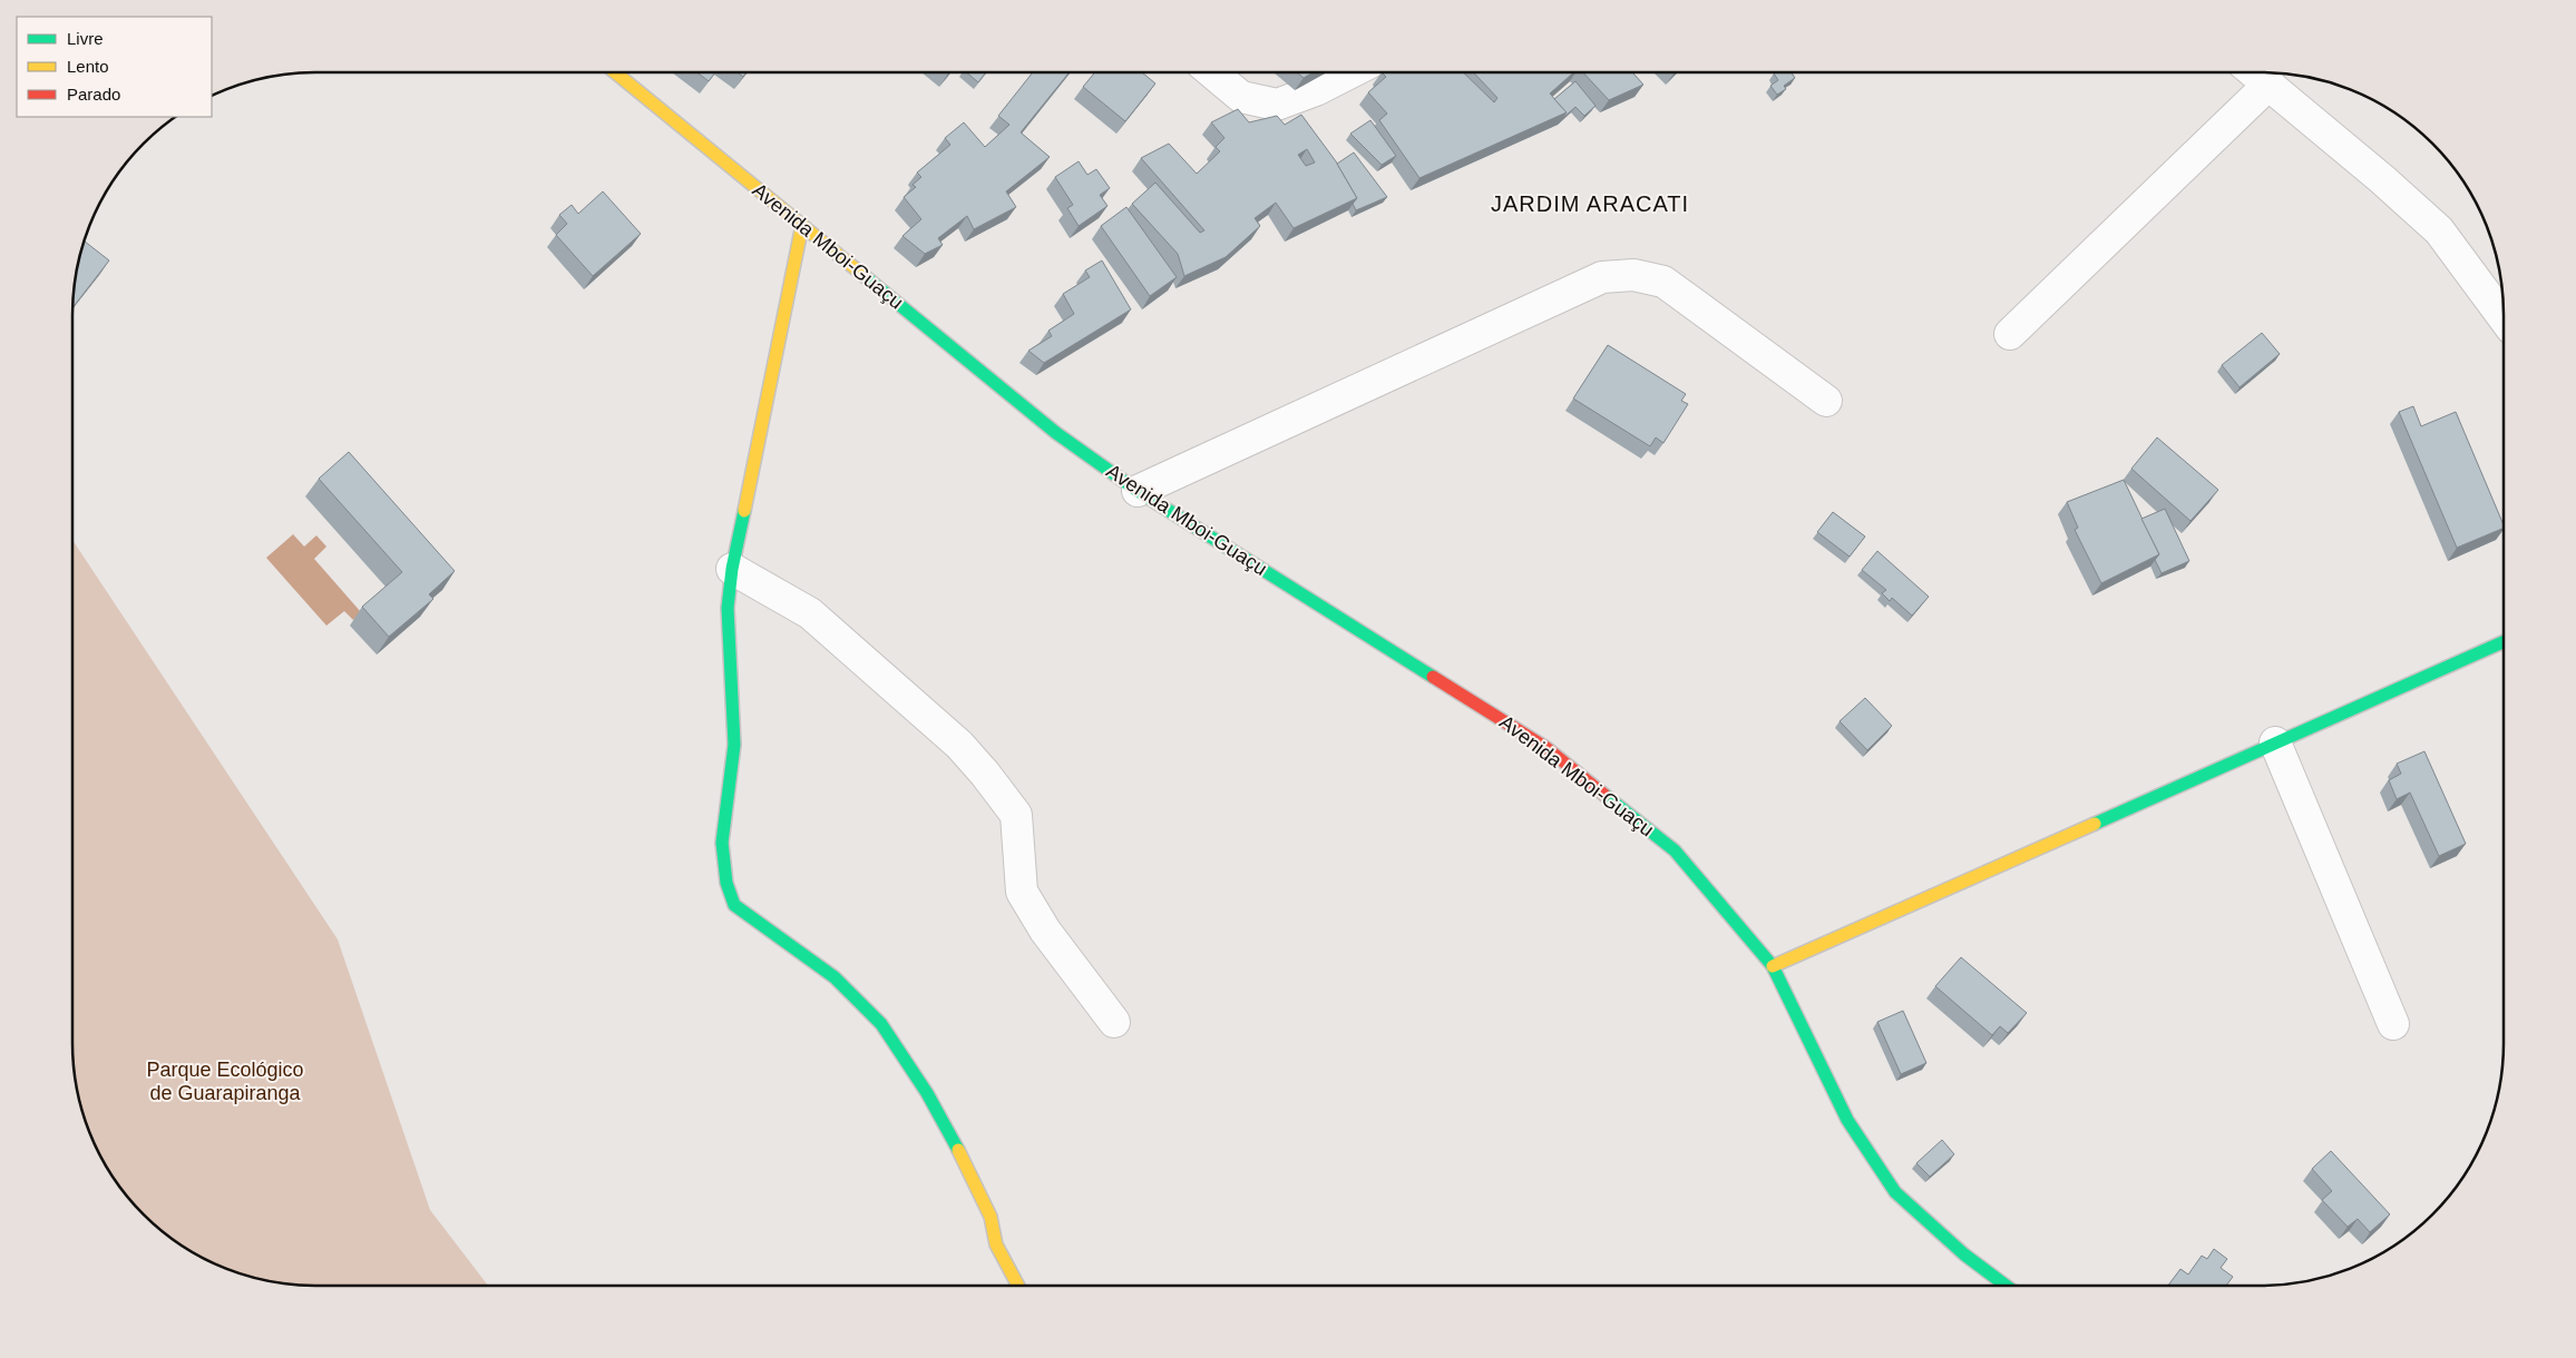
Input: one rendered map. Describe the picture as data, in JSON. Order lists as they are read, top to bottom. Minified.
{"streets":{"street":["Avenida Mboi-Guaçu"]},"districts":["JARDIM ARACATI"],"parks":["Parque Ecológico de Guarapiranga"],"legend":["Livre","Lento","Parado"]}
